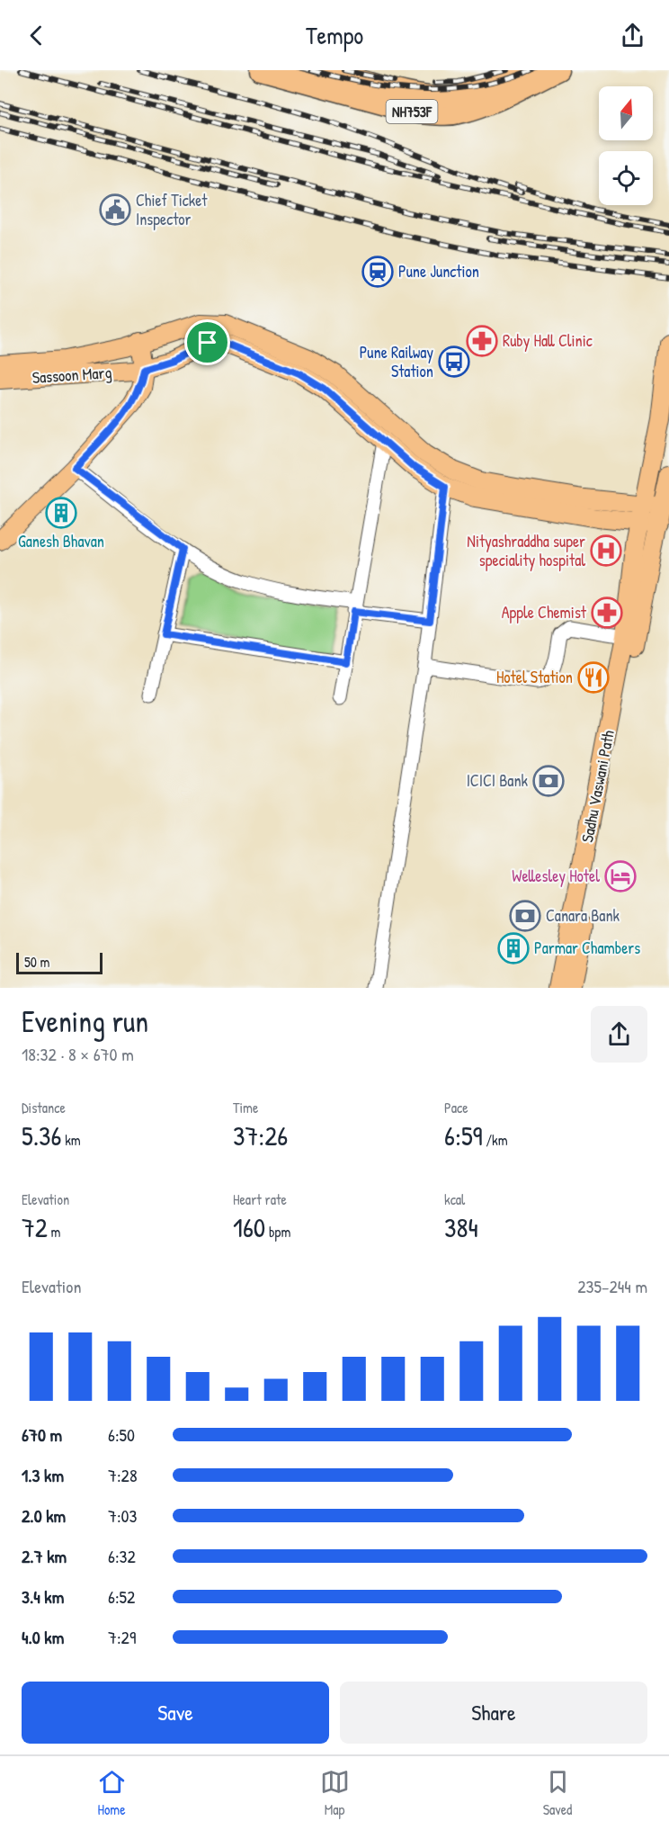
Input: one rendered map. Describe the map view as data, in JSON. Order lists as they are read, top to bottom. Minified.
{"streets":{"highway":["NH753F"],"main road":["Sassoon Marg","Sadhu Vaswani Path"]},"crossings":[["Sassoon Marg","Sadhu Vaswani Path"]],"places":{"public building":["Chief Ticket Inspector"],"station":["Pune Junction"],"pharmacy":["Ruby Hall Clinic","Apple Chemist"],"bus stop":["Pune Railway Station"],"building":["Ganesh Bhavan","Parmar Chambers"],"hospital":["Nityashraddha super speciality hospital"],"restaurant":["Hotel Station"],"bank":["ICICI Bank","Canara Bank"],"hotel":["Wellesley Hotel"]},"scale_bar":"50 m","north":"top","page":{"header":"Tempo","scale":"50 m","heading":["Evening run","18:32 · 8 × 670 m"],"stats":[["Distance","5.36 km"],["Time","37:26"],["Pace","6:59 /km"],["Elevation","72 m"],["Heart rate","160 bpm"],["kcal","384"]],"chart":["Elevation","235–244 m"],"list":[{"name":"670 m","note":"6:50"},{"name":"1.3 km","note":"7:28"},{"name":"2.0 km","note":"7:03"},{"name":"2.7 km","note":"6:32"},{"name":"3.4 km","note":"6:52"},{"name":"4.0 km","note":"7:29"}],"buttons":["Save","Share"],"tabs":["Home","Map","Saved"]}}
